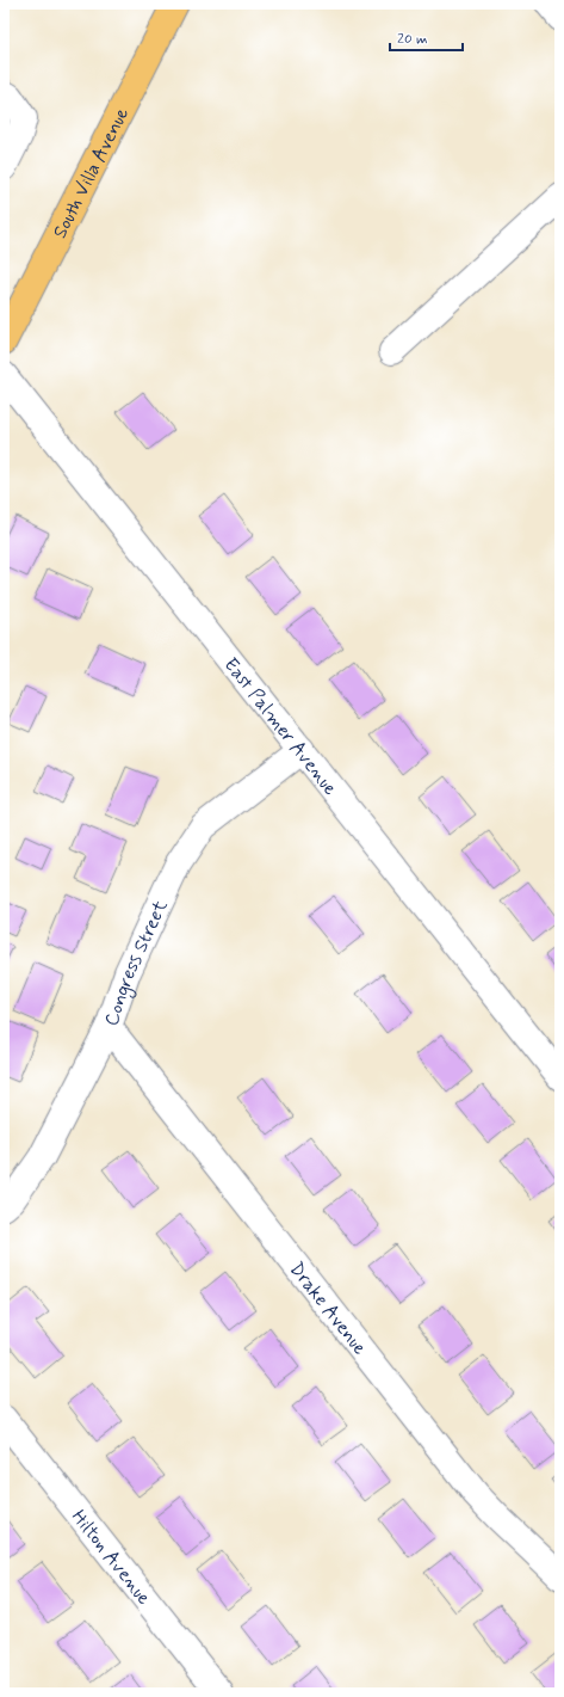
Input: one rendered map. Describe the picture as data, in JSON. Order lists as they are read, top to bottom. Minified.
{"streets":{"main road":["South Villa Avenue"],"street":["East Palmer Avenue","Congress Street","Drake Avenue","Hilton Avenue"]},"crossings":[["East Palmer Avenue","Congress Street"],["Congress Street","Drake Avenue"]],"scale_bar":"20 m"}
